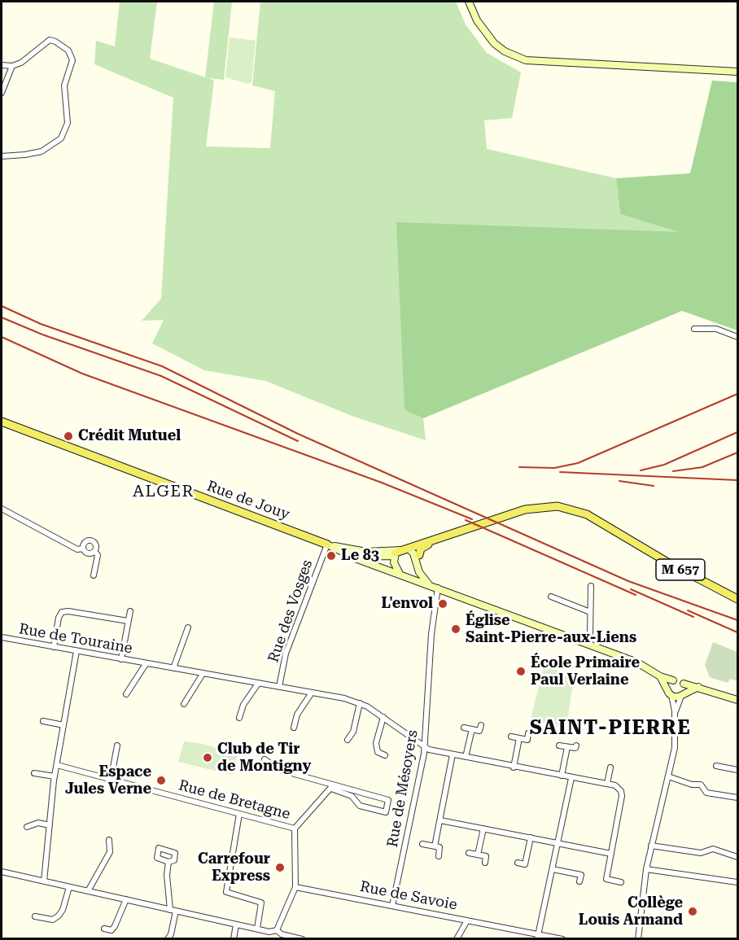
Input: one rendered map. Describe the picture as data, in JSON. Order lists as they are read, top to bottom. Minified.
{"streets":{"main road":["Rue de Jouy","M 657"],"street":["Rue des Vosges","Rue de Touraine","Rue de Mésoyers","Rue de Bretagne","Rue de Savoie"]},"crossings":[["Rue de Jouy","Rue des Vosges"],["Rue de Jouy","Rue de Mésoyers"],["Rue des Vosges","Rue de Touraine"],["Rue de Touraine","Rue de Mésoyers"],["Rue de Mésoyers","Rue de Savoie"],["Rue de Bretagne","Rue de Savoie"]],"districts":["ALGER","SAINT-PIERRE"],"places":["Crédit Mutuel","Le 83","L'envol","Église Saint-Pierre-aux-Liens","École Primaire Paul Verlaine","Club de Tir de Montigny","Espace Jules Verne","Carrefour Express","Collège Louis Armand"]}
